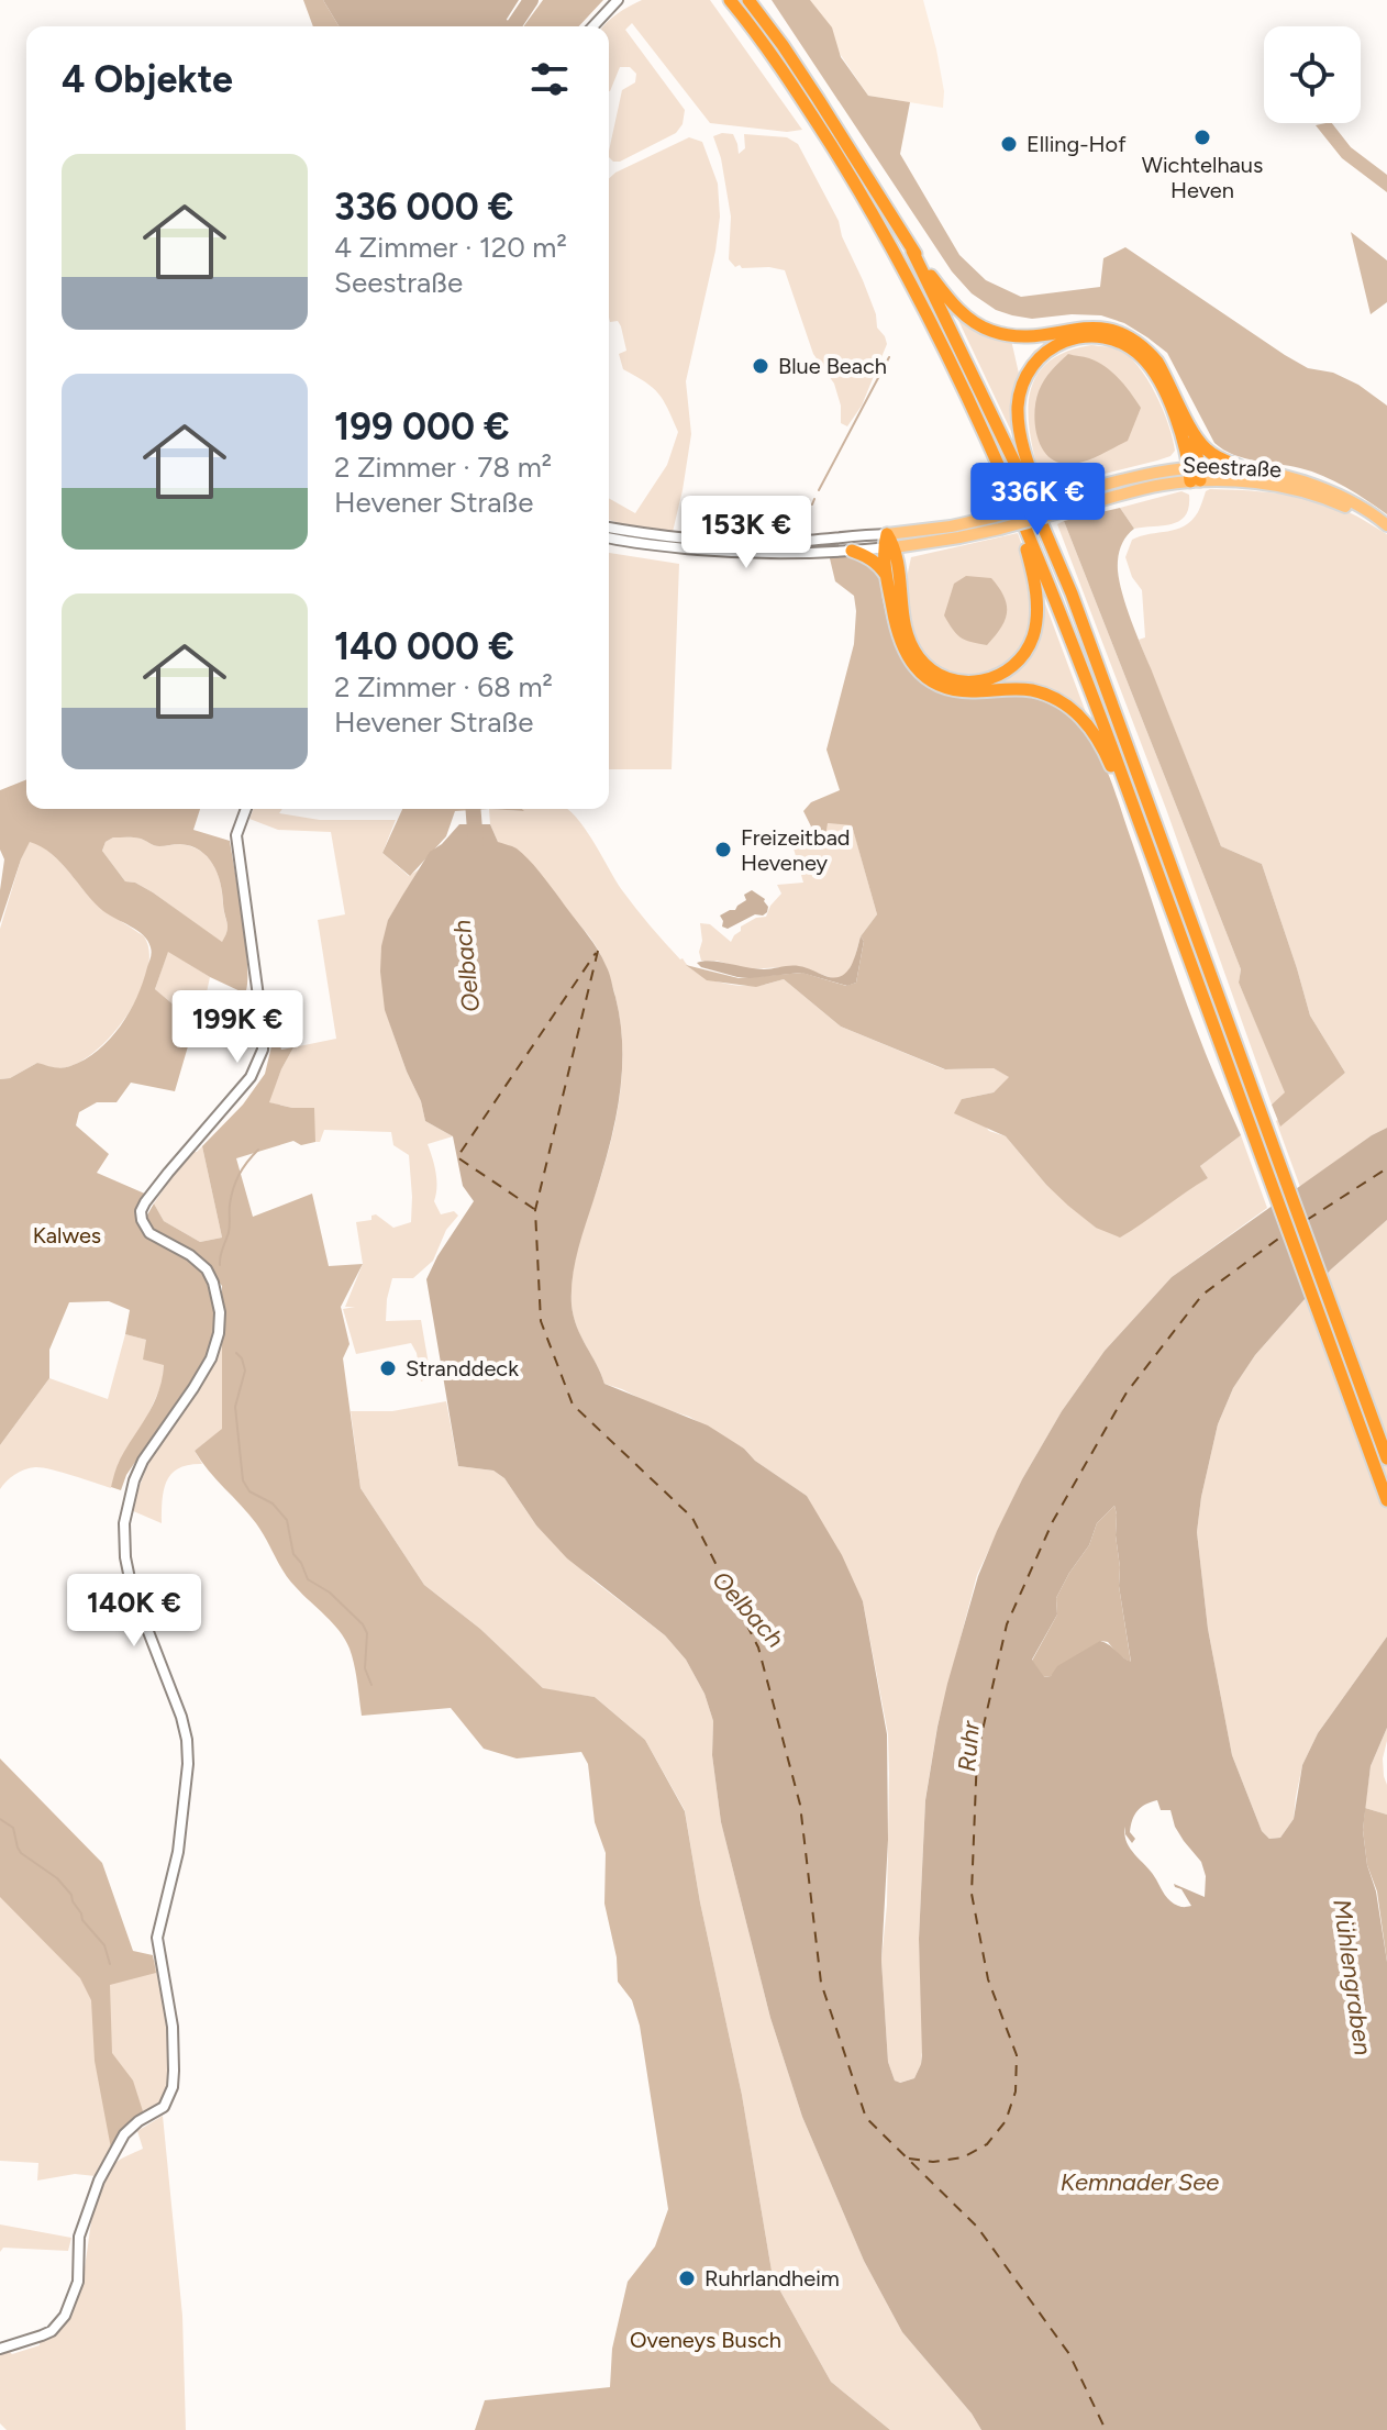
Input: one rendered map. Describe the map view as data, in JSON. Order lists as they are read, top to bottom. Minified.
{"streets":{"main road":["Seestraße"]},"water":["Oelbach","Ruhr","Mühlengraben","Kemnader See"],"parks":["Kalwes","Oveneys Busch"],"places":["Wichtelhaus Heven","Elling-Hof","Blue Beach","Freizeitbad Heveney","Stranddeck","Ruhrlandheim"],"page":{"heading":"4 Objekte","list":[{"name":"336 000 €","note":"4 Zimmer · 120 m² · Seestraße"},{"name":"199 000 €","note":"2 Zimmer · 78 m² · Hevener Straße"},{"name":"140 000 €","note":"2 Zimmer · 68 m² · Hevener Straße"}],"price":["336K €","153K €","199K €","140K €"]}}
